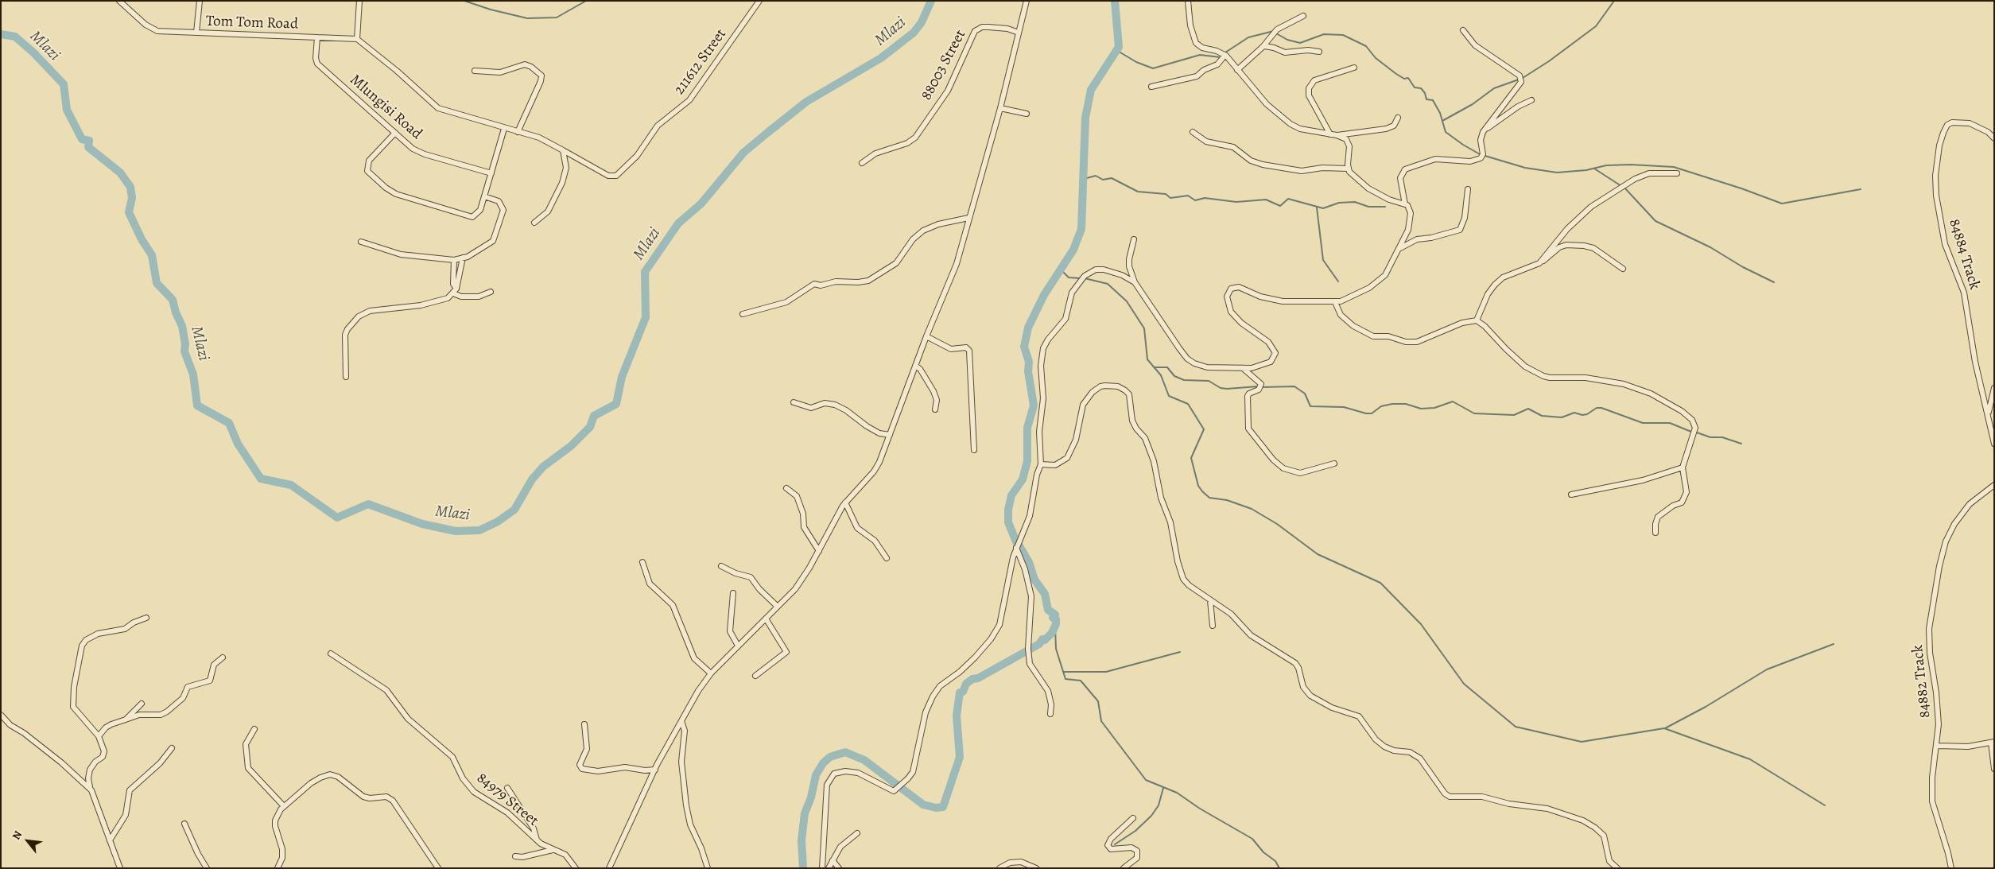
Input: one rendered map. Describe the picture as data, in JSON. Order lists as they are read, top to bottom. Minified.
{"streets":{"street":["Tom Tom Road","211612 Street","88003 Street","Mlungisi Road","84884 Track","84882 Track","84979 Street"]},"crossings":[["Tom Tom Road","211612 Street"],["Tom Tom Road","Mlungisi Road"]],"water":["Mlazi"],"north":"top left"}
